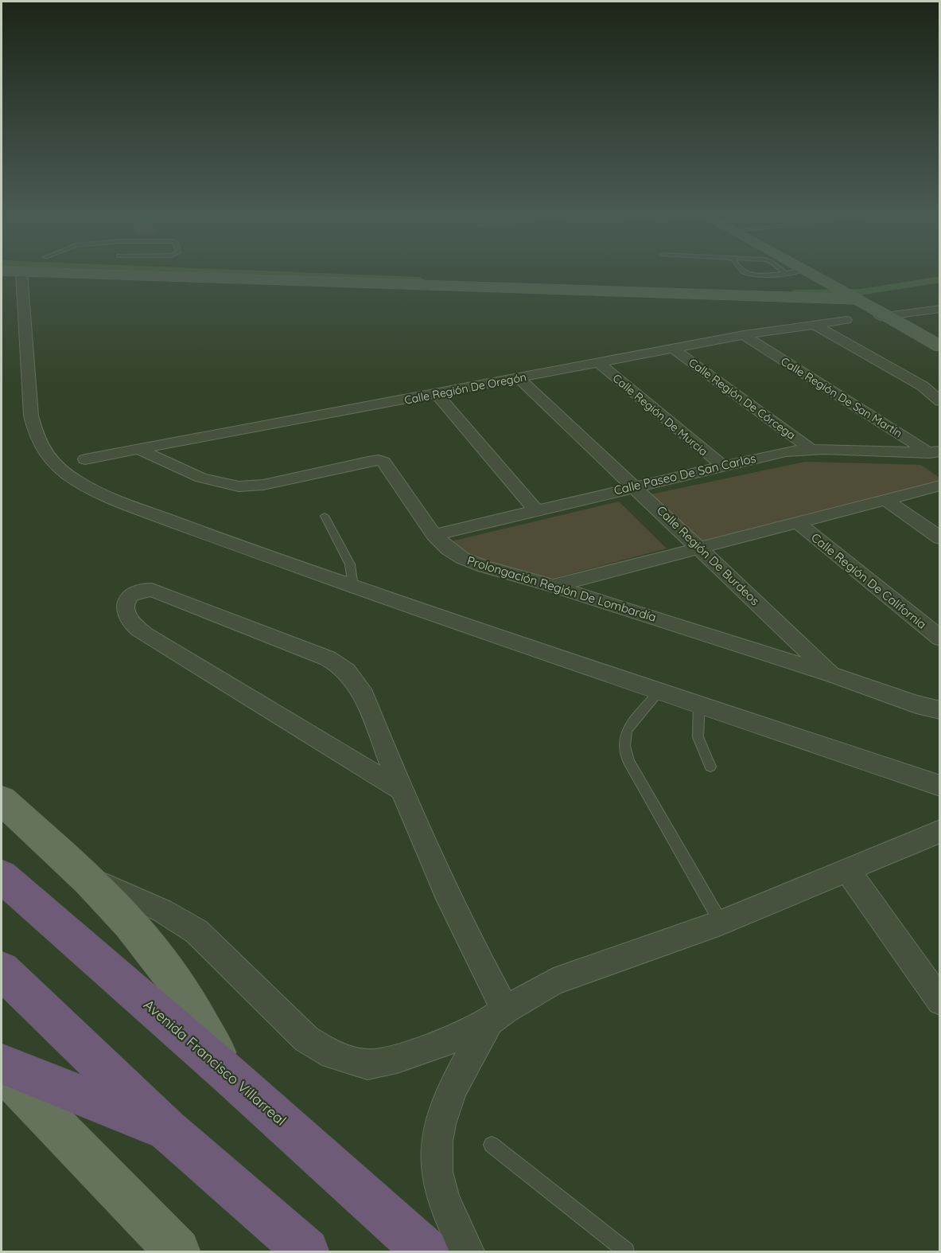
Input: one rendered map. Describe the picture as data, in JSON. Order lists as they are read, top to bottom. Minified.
{"streets":{"highway":["Avenida Francisco Villarreal"],"street":["Calle Región De Oregón","Calle Región De San Martín","Calle Región De Córcega","Calle Región De Murcia","Calle Paseo De San Carlos","Calle Región De Burdeos","Calle Región De California","Prolongación Región De Lombardía"]},"crossings":[["Calle Región De Oregón","Calle Región De San Martín"],["Calle Región De Oregón","Calle Región De Córcega"],["Calle Región De Oregón","Calle Región De Murcia"],["Calle Región De Oregón","Calle Región De Burdeos"],["Calle Región De Oregón","Prolongación Región De Lombardía"],["Calle Región De San Martín","Calle Paseo De San Carlos"],["Calle Región De Córcega","Calle Paseo De San Carlos"],["Calle Región De Murcia","Calle Paseo De San Carlos"],["Calle Paseo De San Carlos","Calle Región De Burdeos"],["Calle Paseo De San Carlos","Prolongación Región De Lombardía"],["Calle Región De Burdeos","Prolongación Región De Lombardía"]]}
